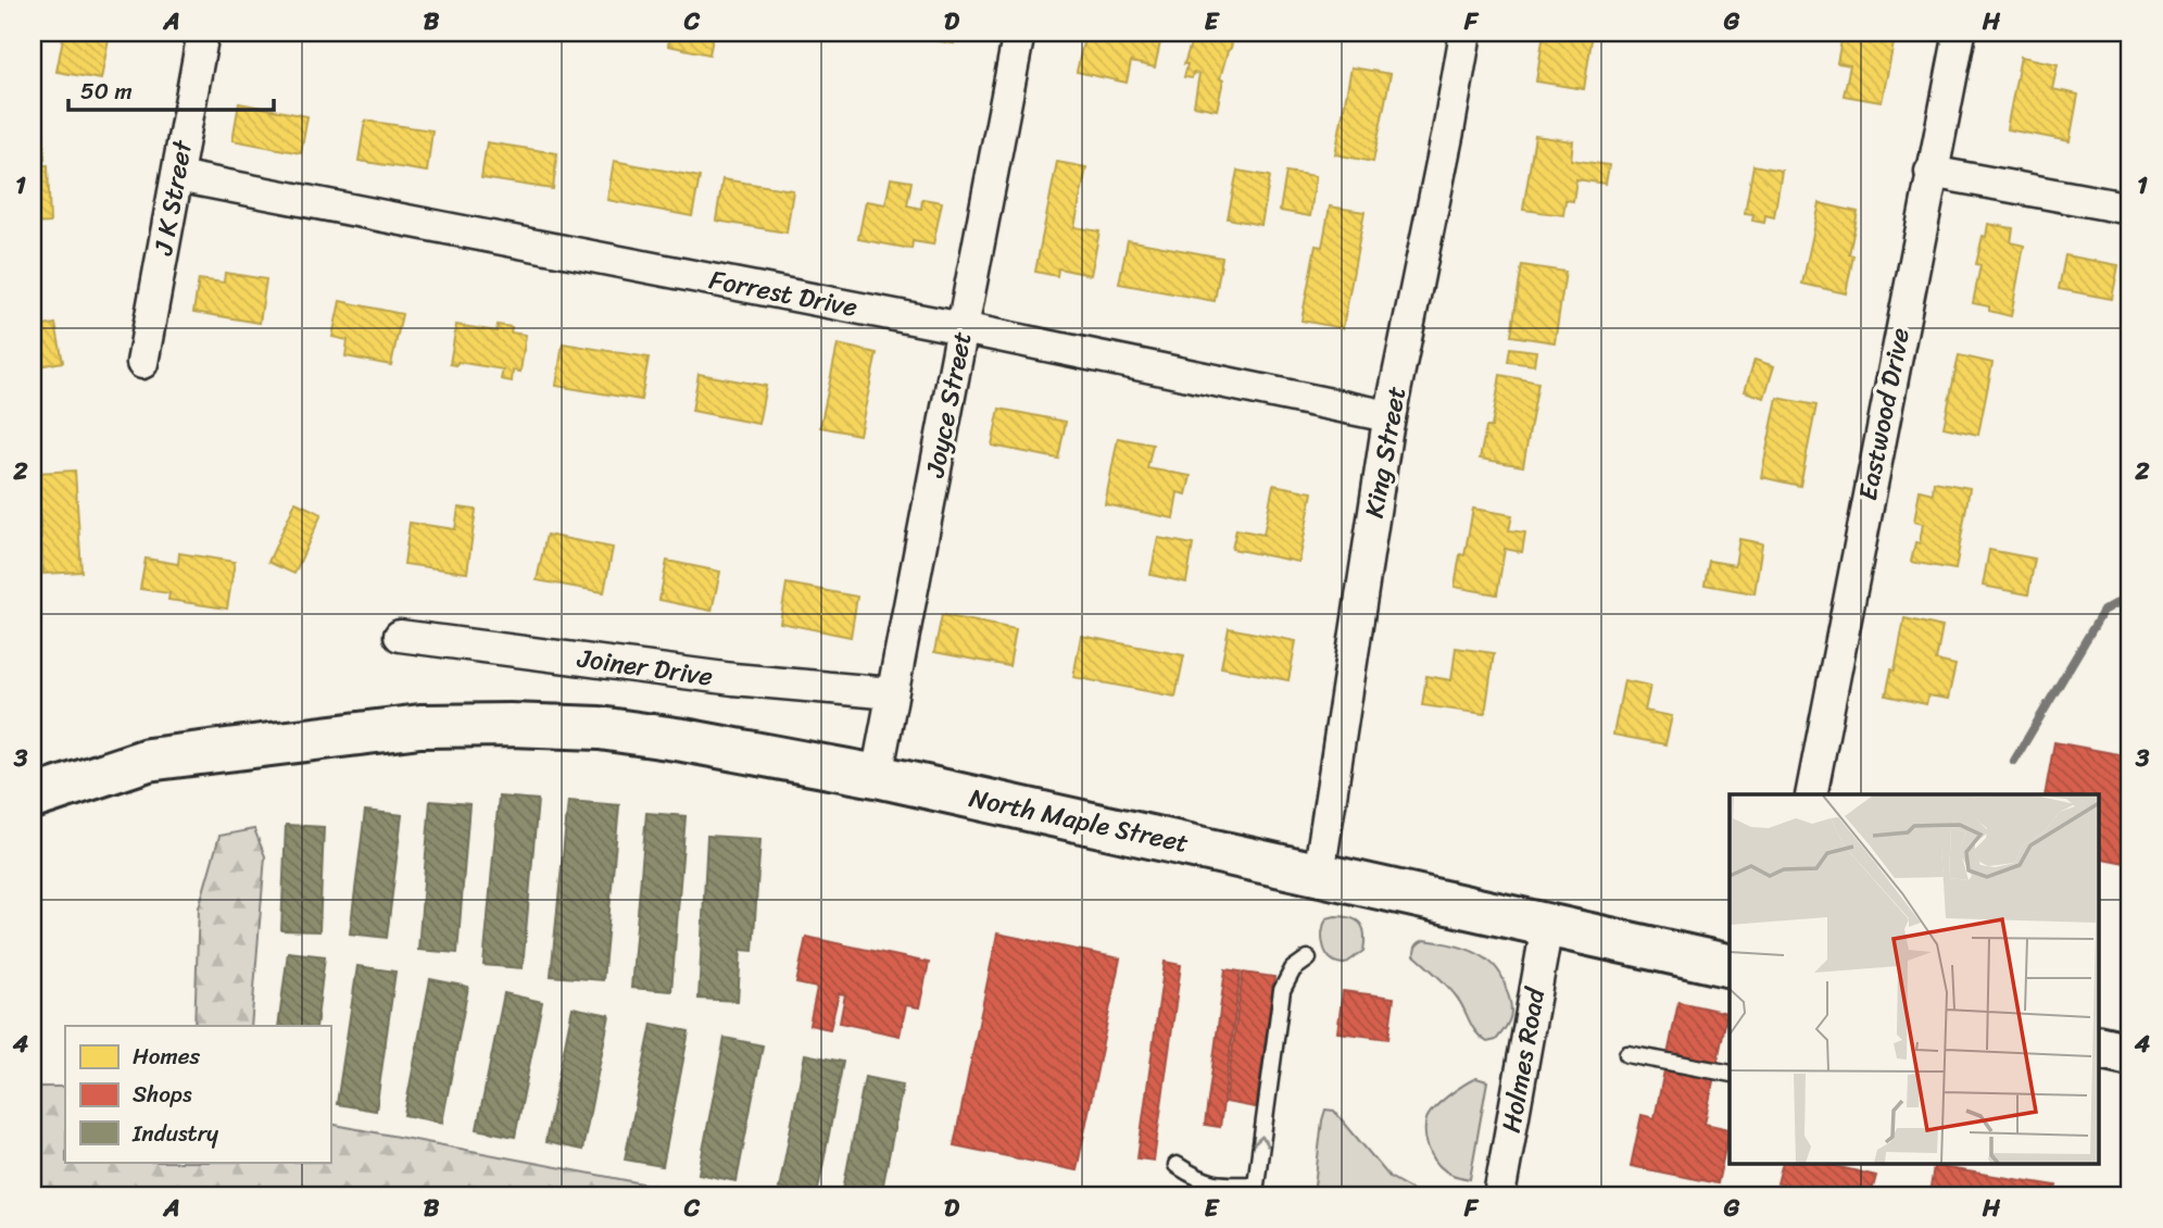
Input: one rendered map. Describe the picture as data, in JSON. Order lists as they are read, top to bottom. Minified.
{"streets":{"main road":["North Maple Street"],"street":["J K Street","Forrest Drive","Joyce Street","Eastwood Drive","King Street","Joiner Drive","Holmes Road"]},"crossings":[["J K Street","Forrest Drive"],["Forrest Drive","Joyce Street"],["Forrest Drive","King Street"],["Joyce Street","Joiner Drive"],["Joyce Street","North Maple Street"],["King Street","North Maple Street"],["North Maple Street","Holmes Road"]],"legend":["Homes","Shops","Industry"],"scale_bar":"50 m","grid":{"columns":["A","B","C","D","E","F","G","H"],"rows":["1","2","3","4"]}}
